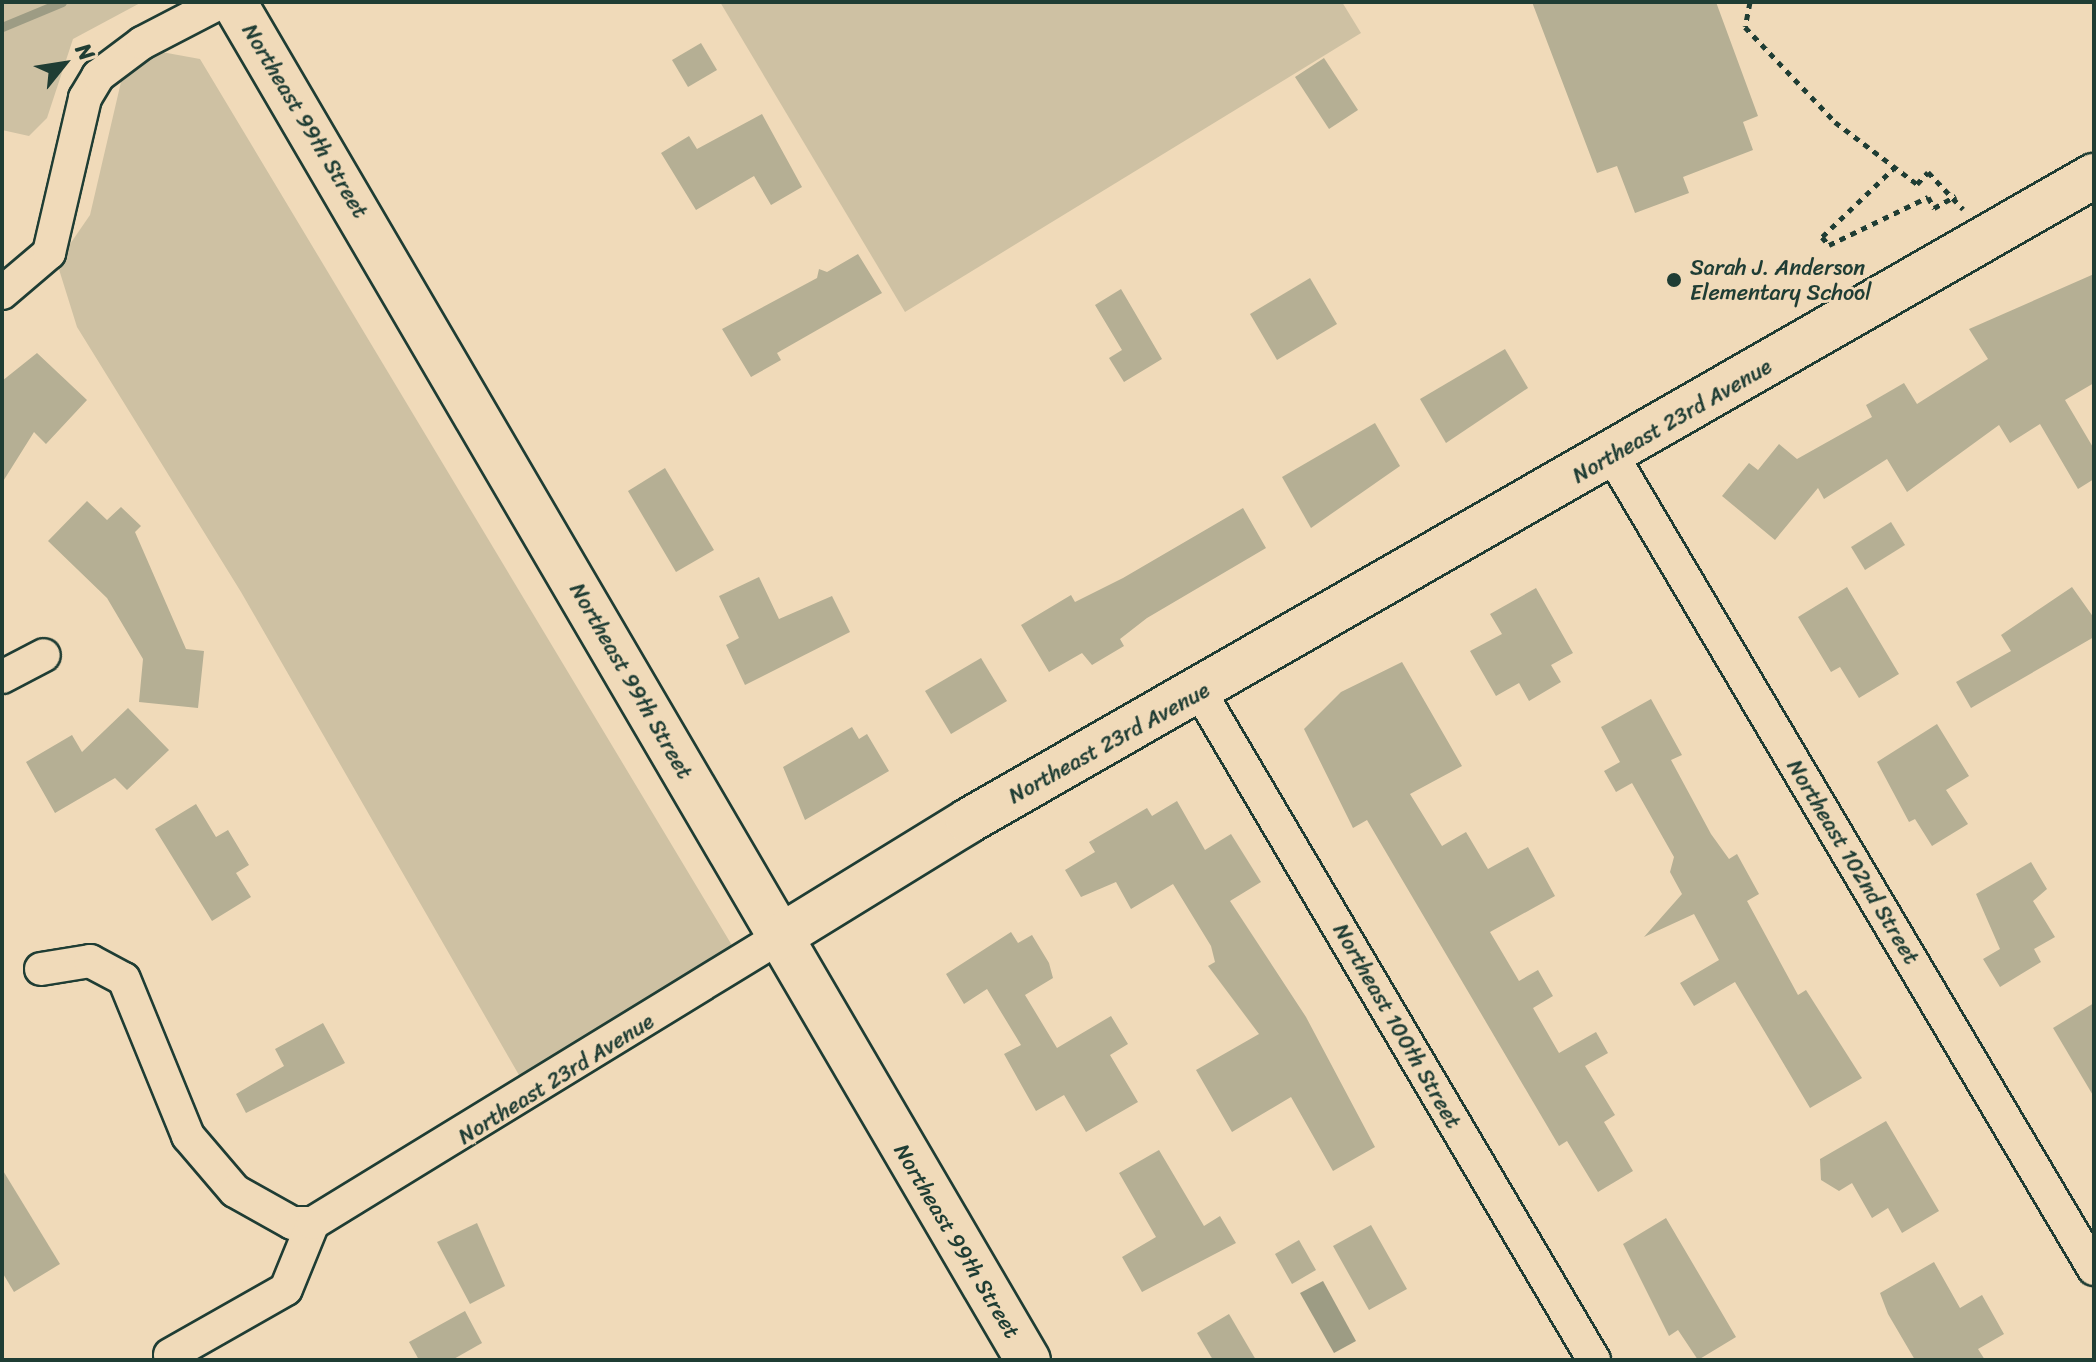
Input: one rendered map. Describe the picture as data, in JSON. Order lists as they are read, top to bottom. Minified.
{"streets":{"main road":["Northeast 99th Street","Northeast 23rd Avenue"],"street":["Northeast 102nd Street","Northeast 100th Street"]},"crossings":[["Northeast 99th Street","Northeast 23rd Avenue"],["Northeast 23rd Avenue","Northeast 102nd Street"],["Northeast 23rd Avenue","Northeast 100th Street"]],"places":["Sarah J. Anderson Elementary School"],"north":"top right"}
